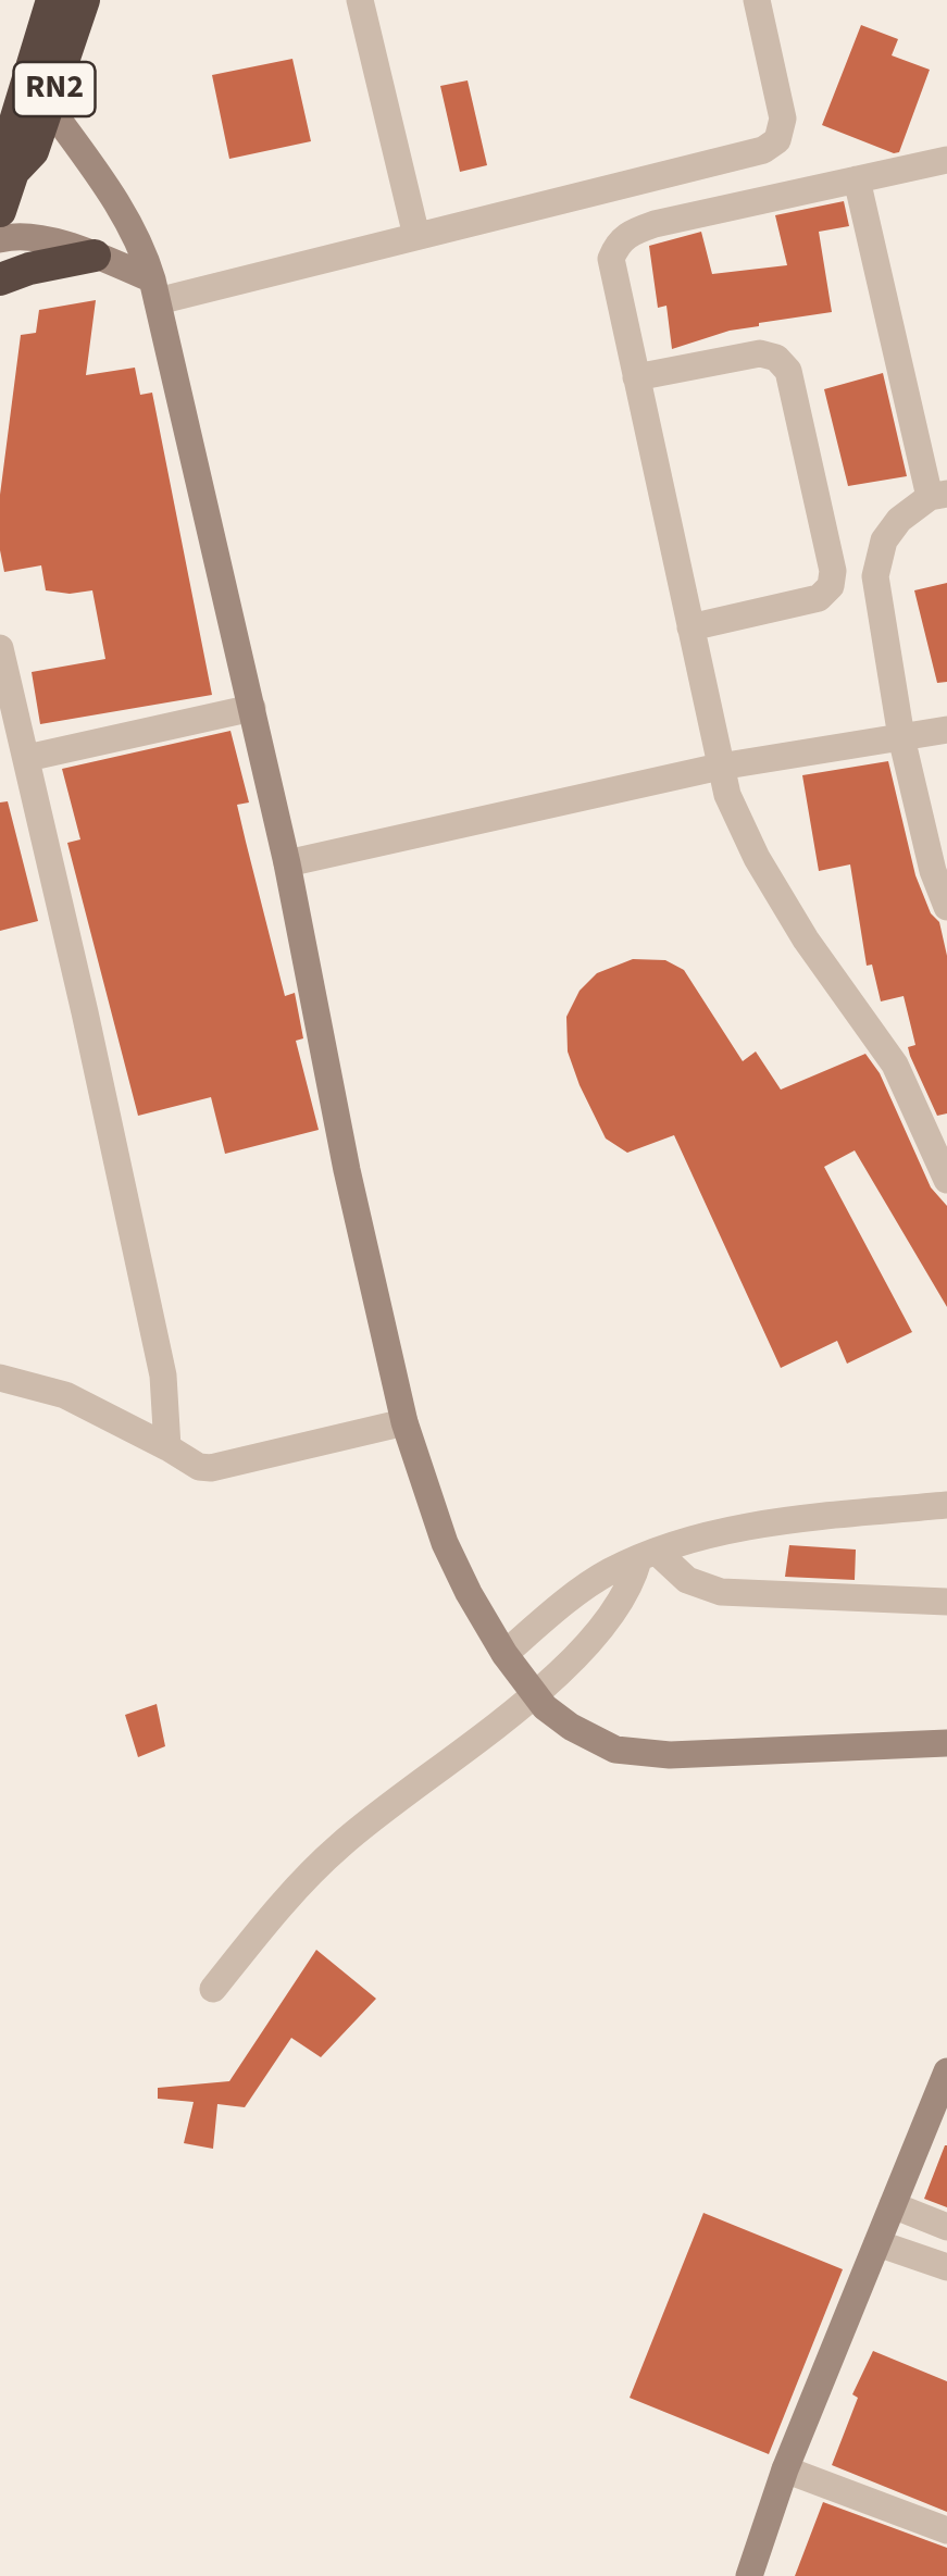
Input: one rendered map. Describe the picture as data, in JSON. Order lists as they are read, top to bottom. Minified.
{"streets":{"highway":["RN2"]}}
